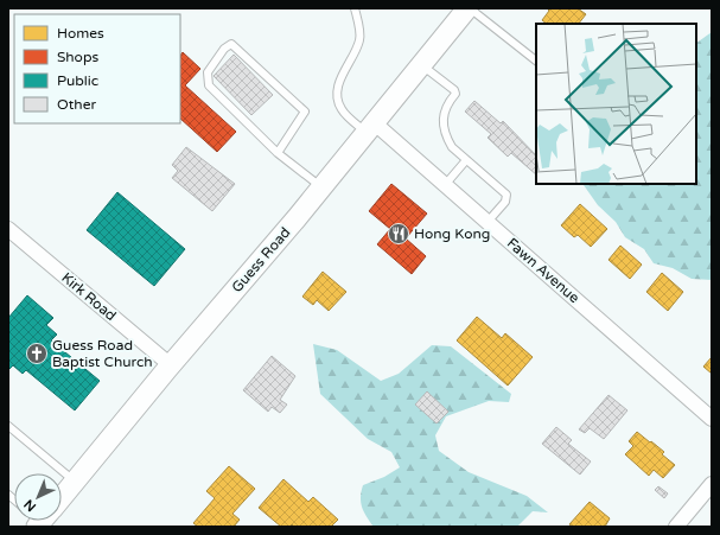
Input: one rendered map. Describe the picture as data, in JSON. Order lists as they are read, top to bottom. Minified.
{"streets":{"main road":["Guess Road"],"street":["Fawn Avenue","Kirk Road"]},"crossings":[["Guess Road","Fawn Avenue"],["Guess Road","Kirk Road"]],"places":{"restaurant":["Hong Kong"],"church":["Guess Road Baptist Church"]},"legend":["Homes","Shops","Public","Other"],"north":"bottom left"}
